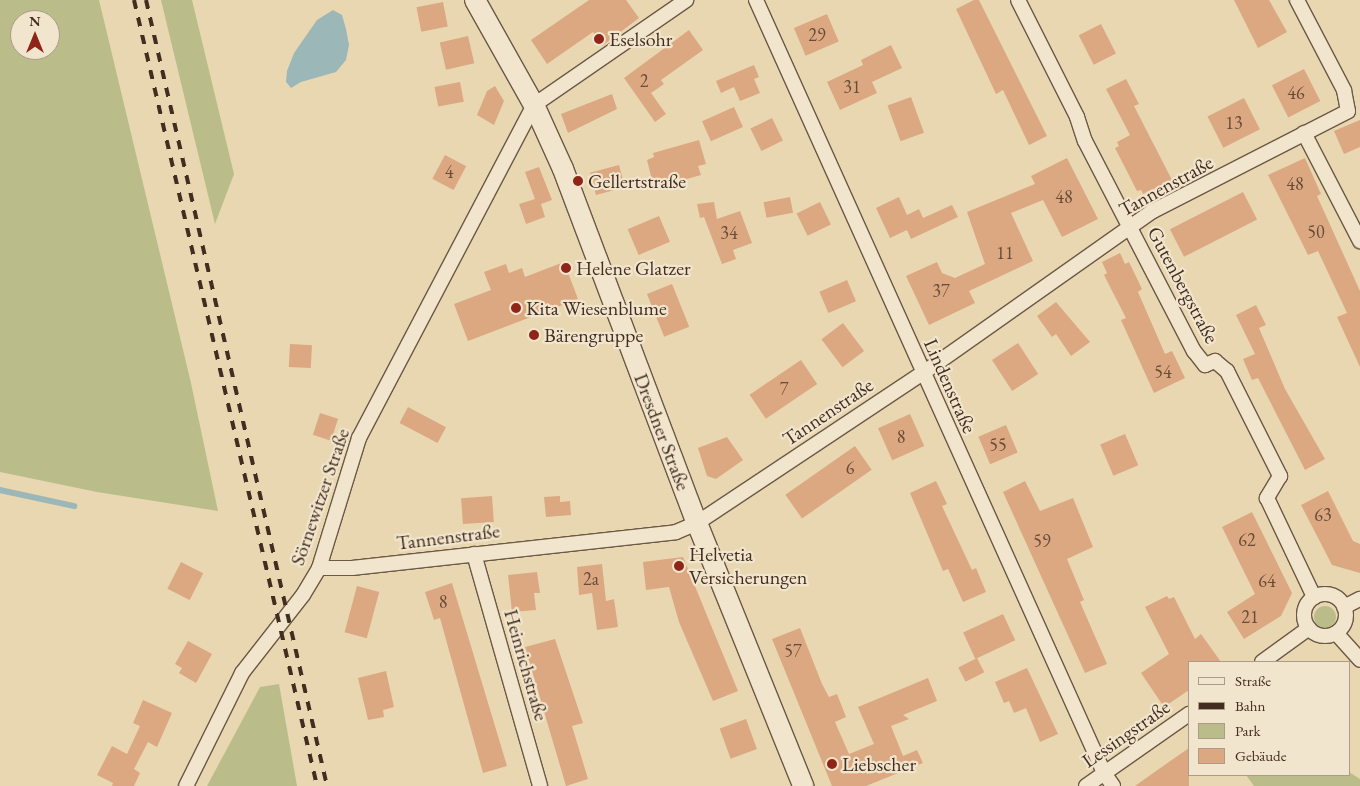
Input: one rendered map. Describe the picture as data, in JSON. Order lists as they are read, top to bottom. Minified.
{"streets":{"main road":["Dresdner Straße"],"street":["Tannenstraße","Gutenbergstraße","Lindenstraße","Sörnewitzer Straße","Heinrichstraße","Lessingstraße"]},"crossings":[["Tannenstraße","Gutenbergstraße"],["Tannenstraße","Lindenstraße"],["Tannenstraße","Dresdner Straße"],["Tannenstraße","Sörnewitzer Straße"],["Tannenstraße","Heinrichstraße"],["Lindenstraße","Lessingstraße"],["Dresdner Straße","Sörnewitzer Straße"]],"places":["Eselsohr","Gellertstraße","Helene Glatzer","Kita Wiesenblume","Bärengruppe","Helvetia Versicherungen","Liebscher"],"house_numbers":["29","2","31","46","13","4","48","48","50","34","11","37","54","7","8","55","6","63","62","59","2a","64","8","21","57"],"legend":["Straße","Bahn","Park","Gebäude"],"north":"top"}
